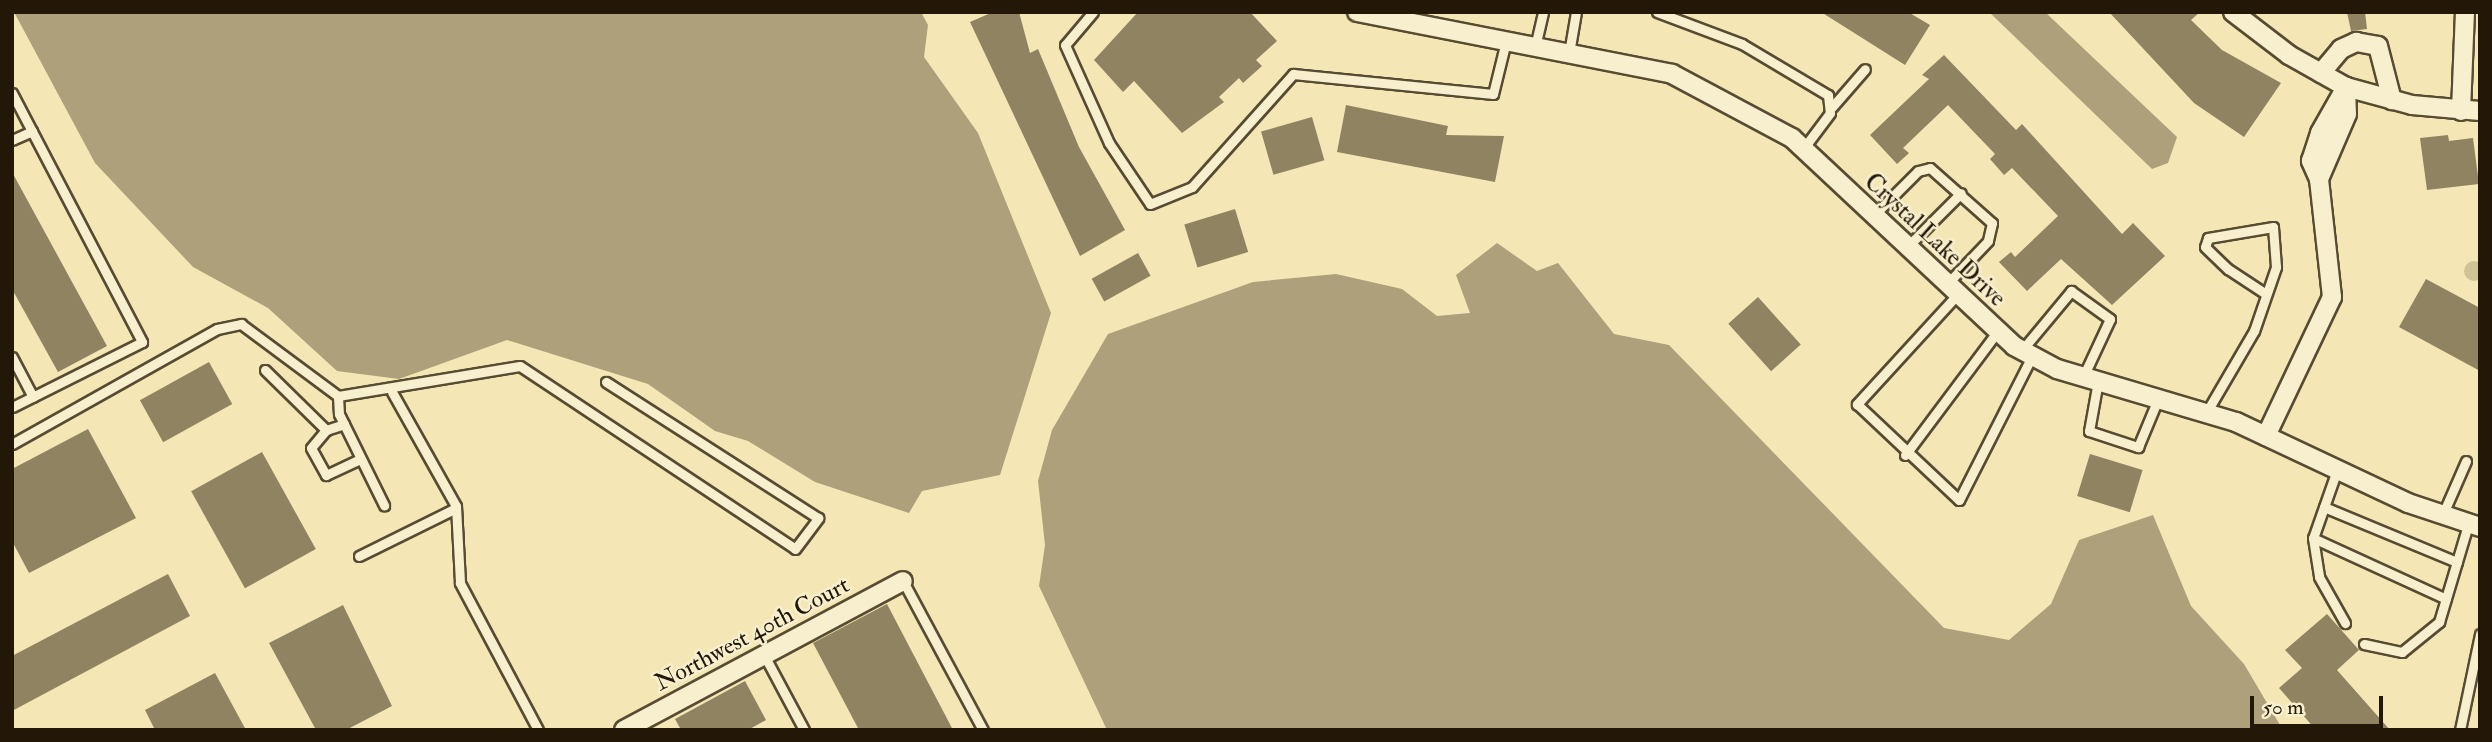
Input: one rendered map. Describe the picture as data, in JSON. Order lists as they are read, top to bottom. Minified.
{"streets":{"street":["Crystal Lake Drive","Northwest 40th Court"]},"scale_bar":"50 m"}
